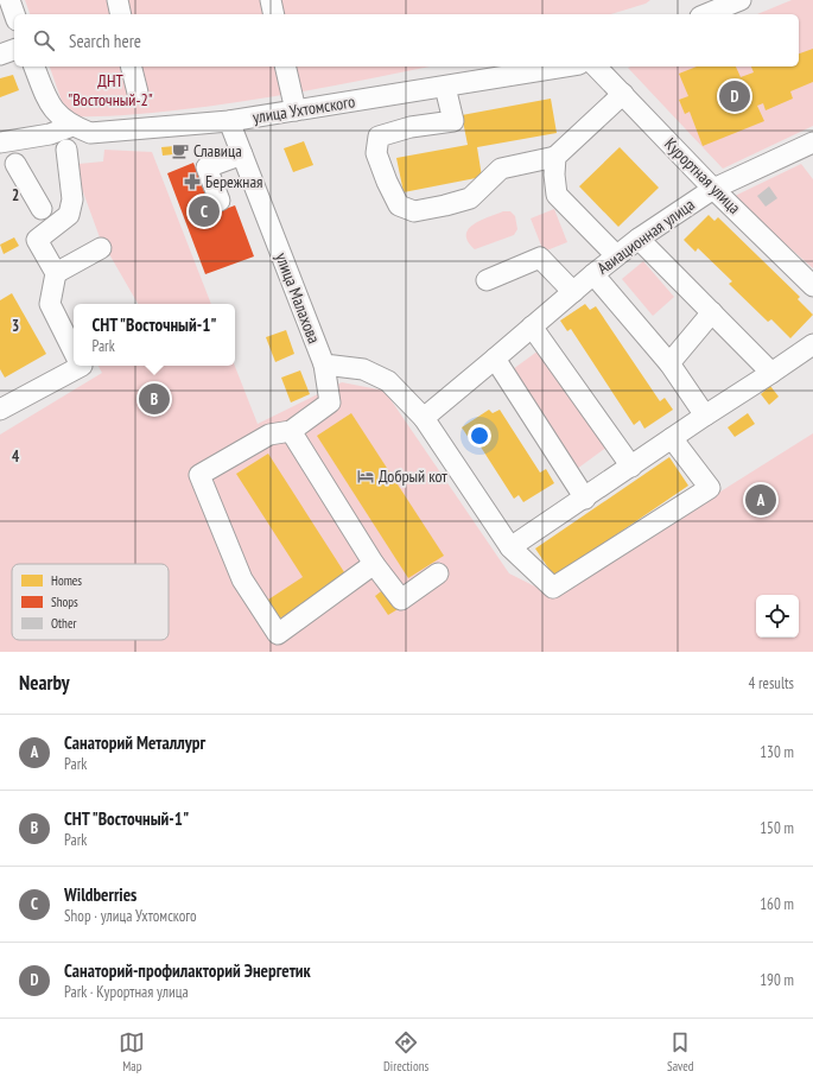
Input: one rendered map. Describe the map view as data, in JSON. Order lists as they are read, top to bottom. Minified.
{"streets":{"street":["улица Ухтомского","Курортная улица","Авиационная улица","улица Малахова"]},"crossings":[["улица Ухтомского","улица Малахова"],["Курортная улица","Авиационная улица"],["Авиационная улица","улица Малахова"]],"parks":["ДНТ \"Восточный-2\""],"places":{"cafe":["Славица"],"pharmacy":["Бережная"],"hotel":["Добрый кот"]},"legend":["Homes","Shops","Other"],"page":{"search":"Search here","pins":["D","C","B","A"],"popup":["СНТ \"Восточный-1\"","Park"],"heading":["Nearby","4 results"],"list":[{"mark":"A","name":"Санаторий Металлург","note":"Park","value":"130 m"},{"mark":"B","name":"СНТ \"Восточный-1\"","note":"Park","value":"150 m"},{"mark":"C","name":"Wildberries","note":"Shop · улица Ухтомского","value":"160 m"},{"mark":"D","name":"Санаторий-профилакторий Энергетик","note":"Park · Курортная улица","value":"190 m"}],"nav":["Map","Directions","Saved"]},"grid":{"rows":["2","3","4"]}}
